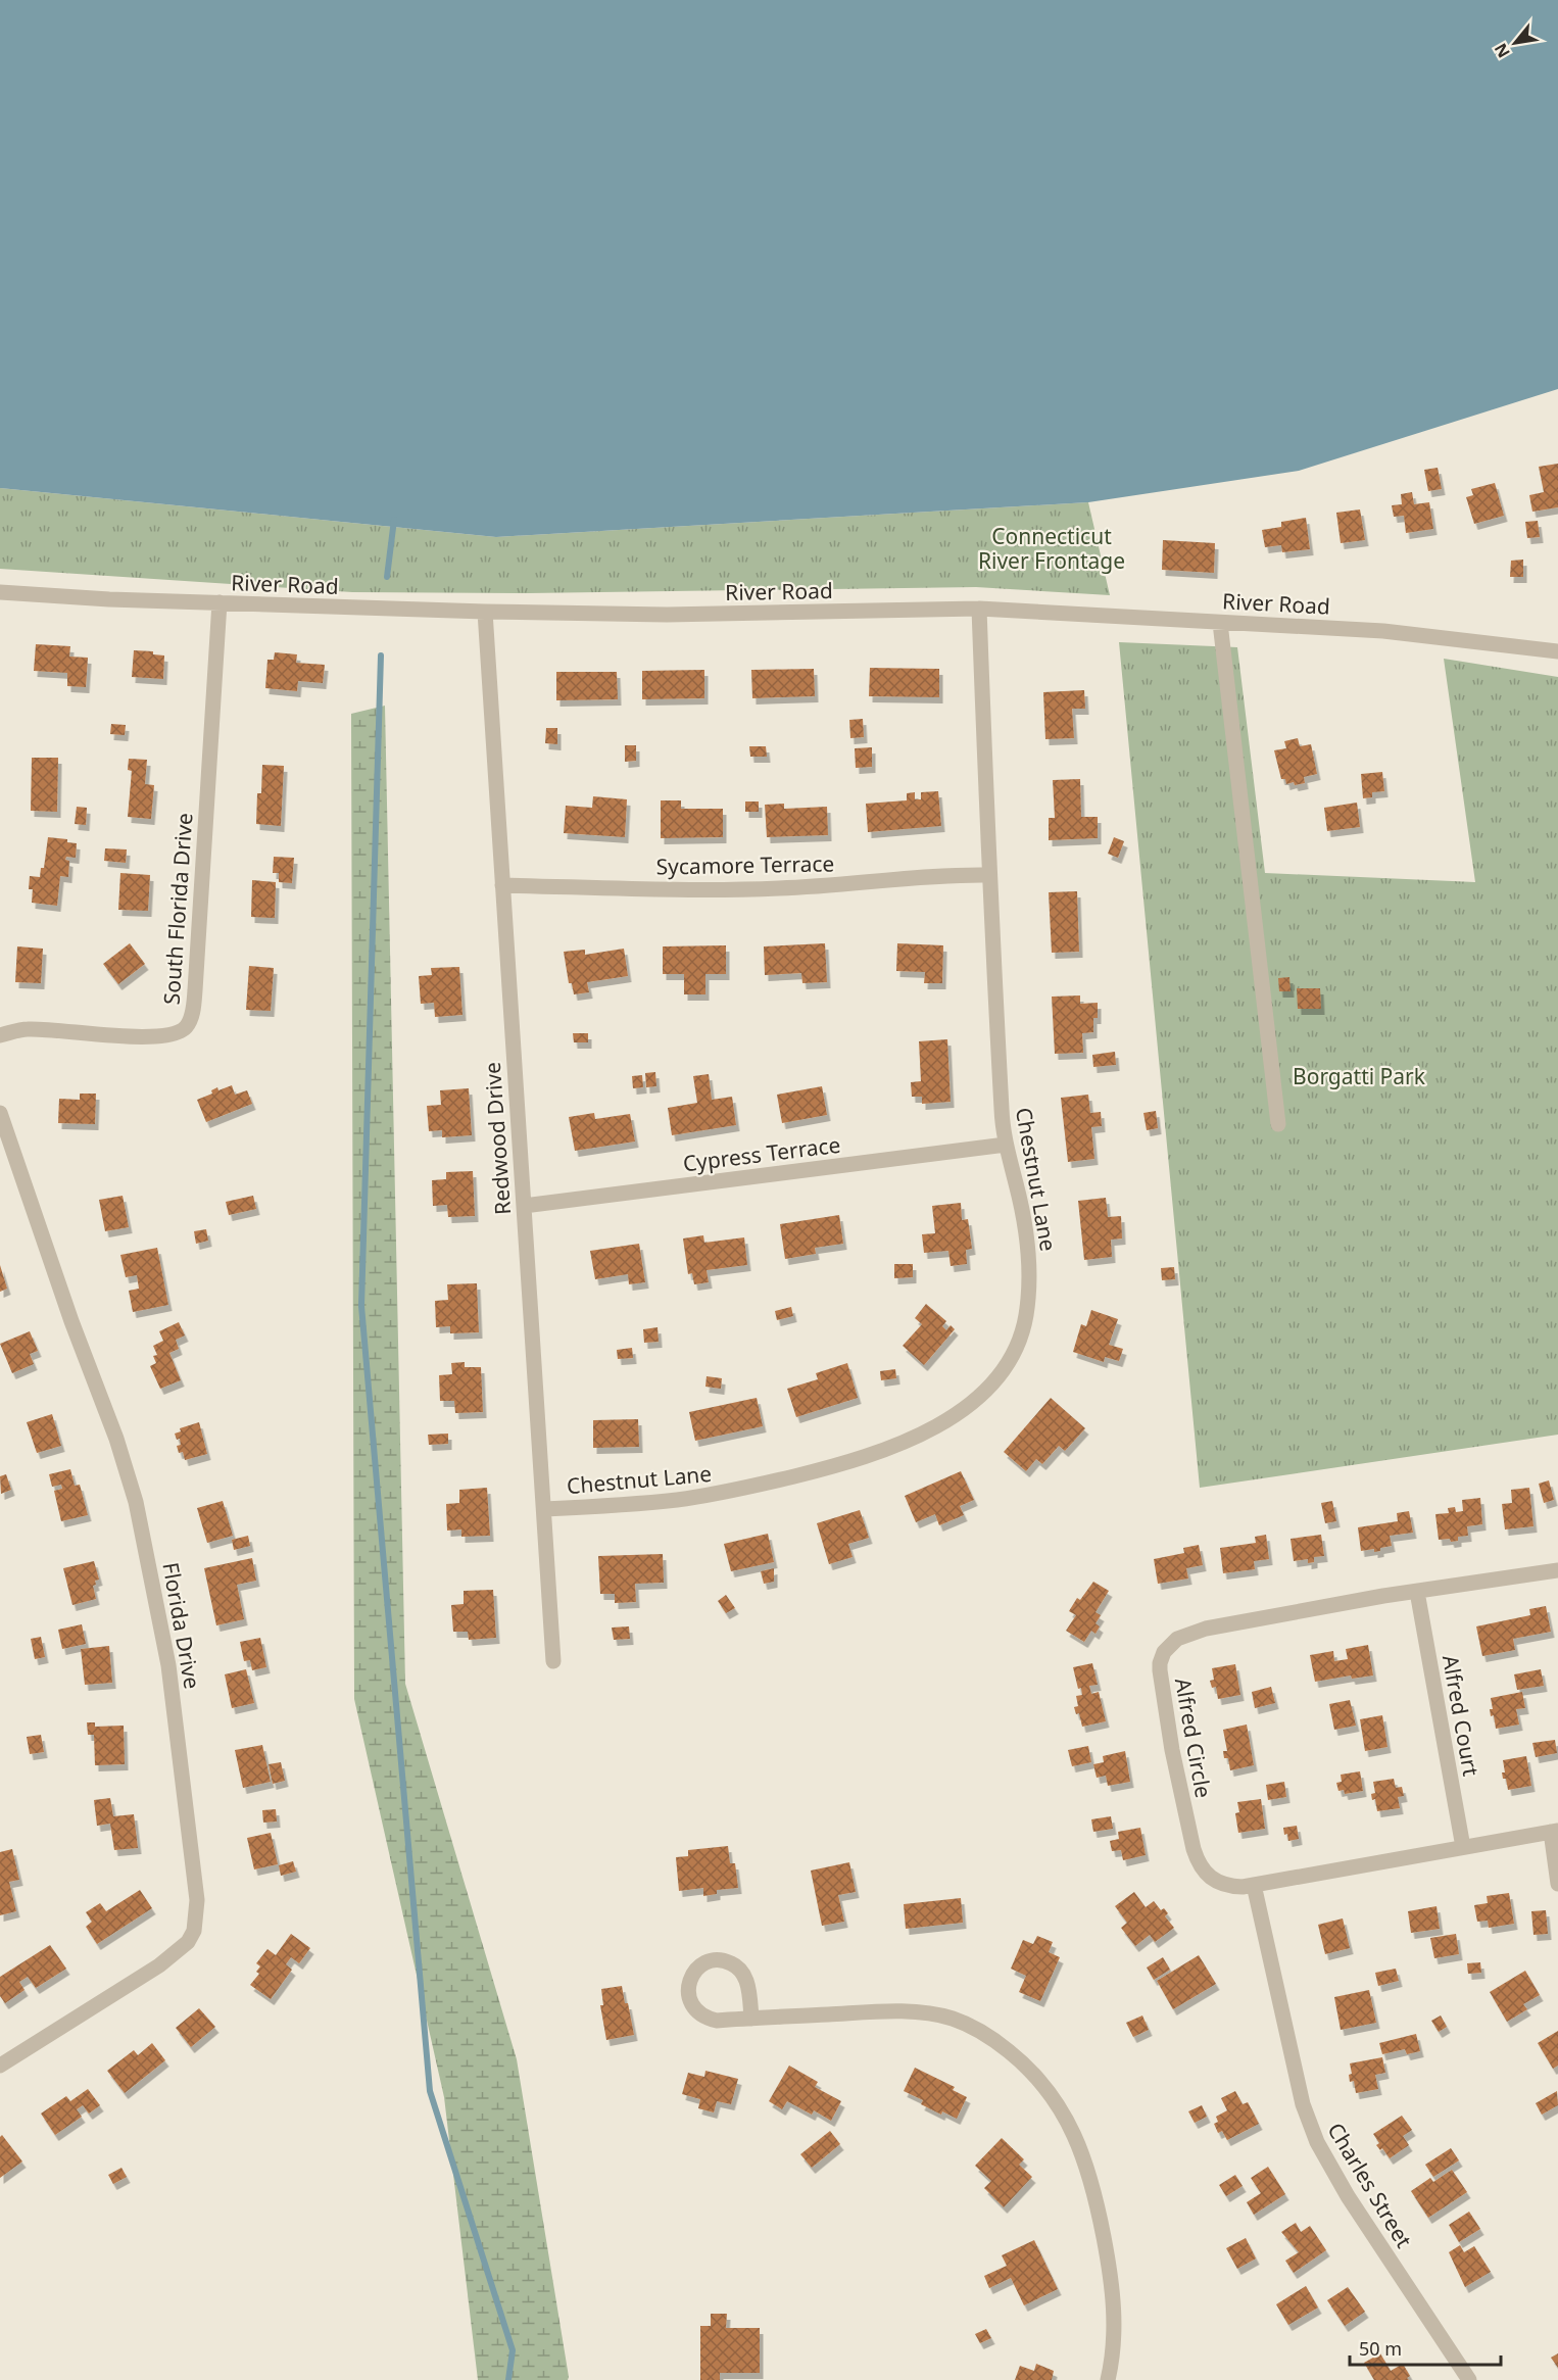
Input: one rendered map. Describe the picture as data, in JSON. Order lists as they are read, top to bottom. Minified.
{"streets":{"street":["River Road","Sycamore Terrace","South Florida Drive","Redwood Drive","Cypress Terrace","Chestnut Lane","Florida Drive","Alfred Court","Alfred Circle","Charles Street"]},"crossings":[["River Road","South Florida Drive"],["River Road","Redwood Drive"],["River Road","Chestnut Lane"],["Sycamore Terrace","Redwood Drive"],["Sycamore Terrace","Chestnut Lane"],["Redwood Drive","Cypress Terrace"],["Redwood Drive","Chestnut Lane"],["Cypress Terrace","Chestnut Lane"],["Alfred Court","Alfred Circle"],["Alfred Circle","Charles Street"]],"parks":["Connecticut River Frontage","Borgatti Park"],"scale_bar":"50 m","north":"bottom left"}
